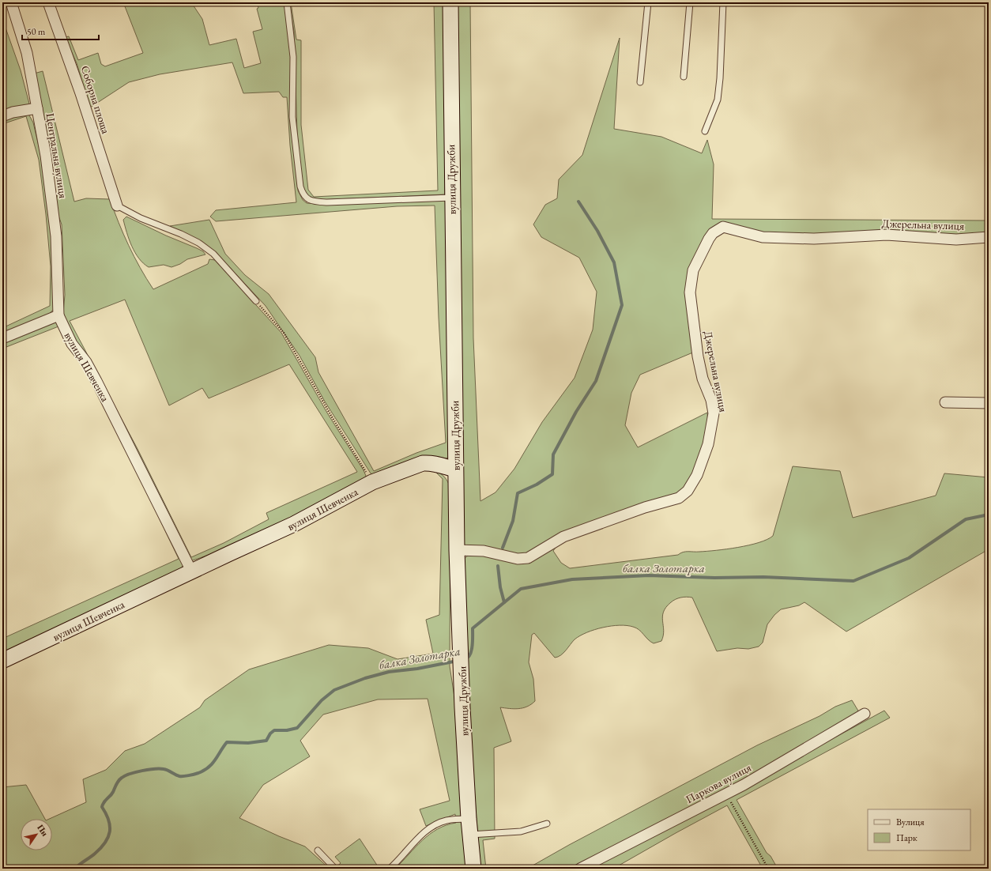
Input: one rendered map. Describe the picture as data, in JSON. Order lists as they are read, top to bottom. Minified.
{"streets":{"street":["Соборна площа","Центральна вулиця","вулиця Дружби","Джерельна вулиця","вулиця Шевченка","Паркова вулиця"]},"crossings":[["Центральна вулиця","вулиця Шевченка"],["вулиця Дружби","Джерельна вулиця"],["вулиця Дружби","вулиця Шевченка"]],"water":["балка Золотарка"],"legend":["Вулиця","Парк"],"scale_bar":"50 m","north":"top right"}
